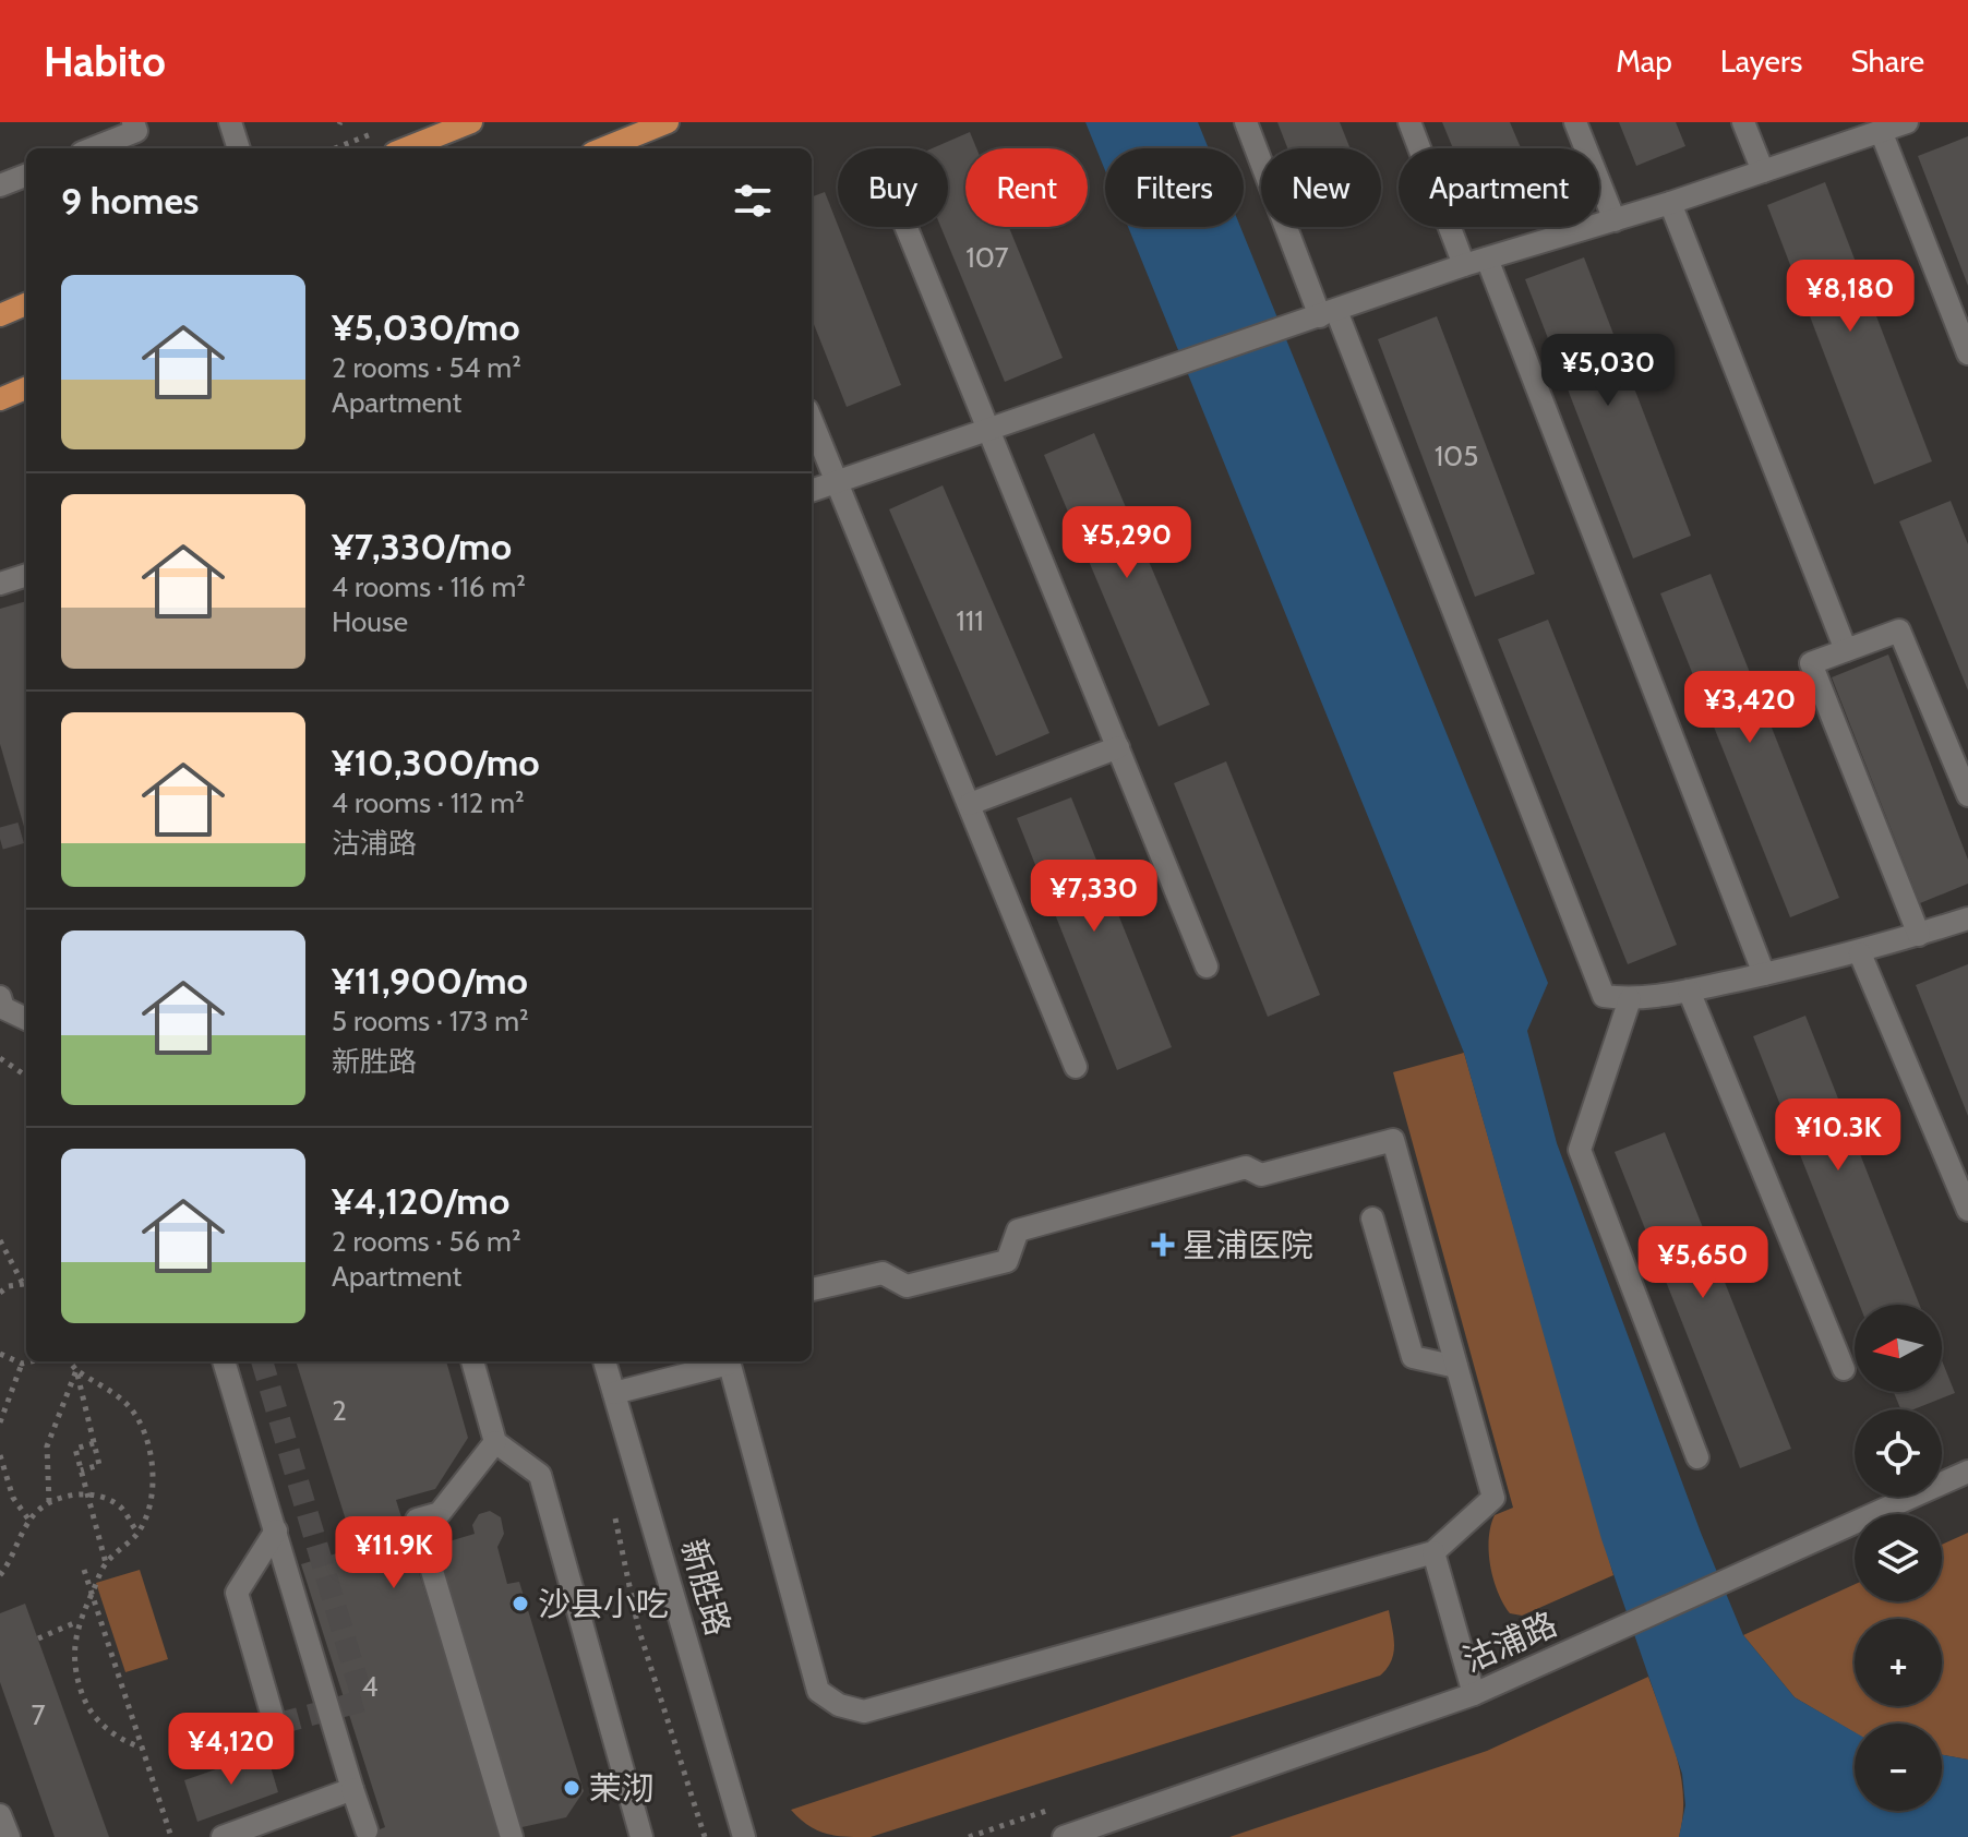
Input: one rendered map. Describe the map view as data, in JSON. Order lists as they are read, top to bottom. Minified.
{"streets":{"street":["新胜路","沽浦路"]},"places":{"health":["星浦医院"],"other":["沙县小吃","茉沏"]},"house_numbers":["107","105","111","2","4","7"],"north":"left","page":{"header":"Habito","nav":["Map","Layers","Share"],"chip":["Buy","Rent","Filters","New","Apartment"],"heading":"9 homes","list":[{"name":"¥5,030/mo","note":"2 rooms · 54 m² · Apartment"},{"name":"¥7,330/mo","note":"4 rooms · 116 m² · House"},{"name":"¥10,300/mo","note":"4 rooms · 112 m² · 沽浦路"},{"name":"¥11,900/mo","note":"5 rooms · 173 m² · 新胜路"},{"name":"¥4,120/mo","note":"2 rooms · 56 m² · Apartment"}],"price":["¥8,180","¥5,030","¥5,290","¥3,420","¥7,330","¥10.3K","¥5,650","¥11.9K","¥4,120"],"map_buttons":["+","−"]}}
